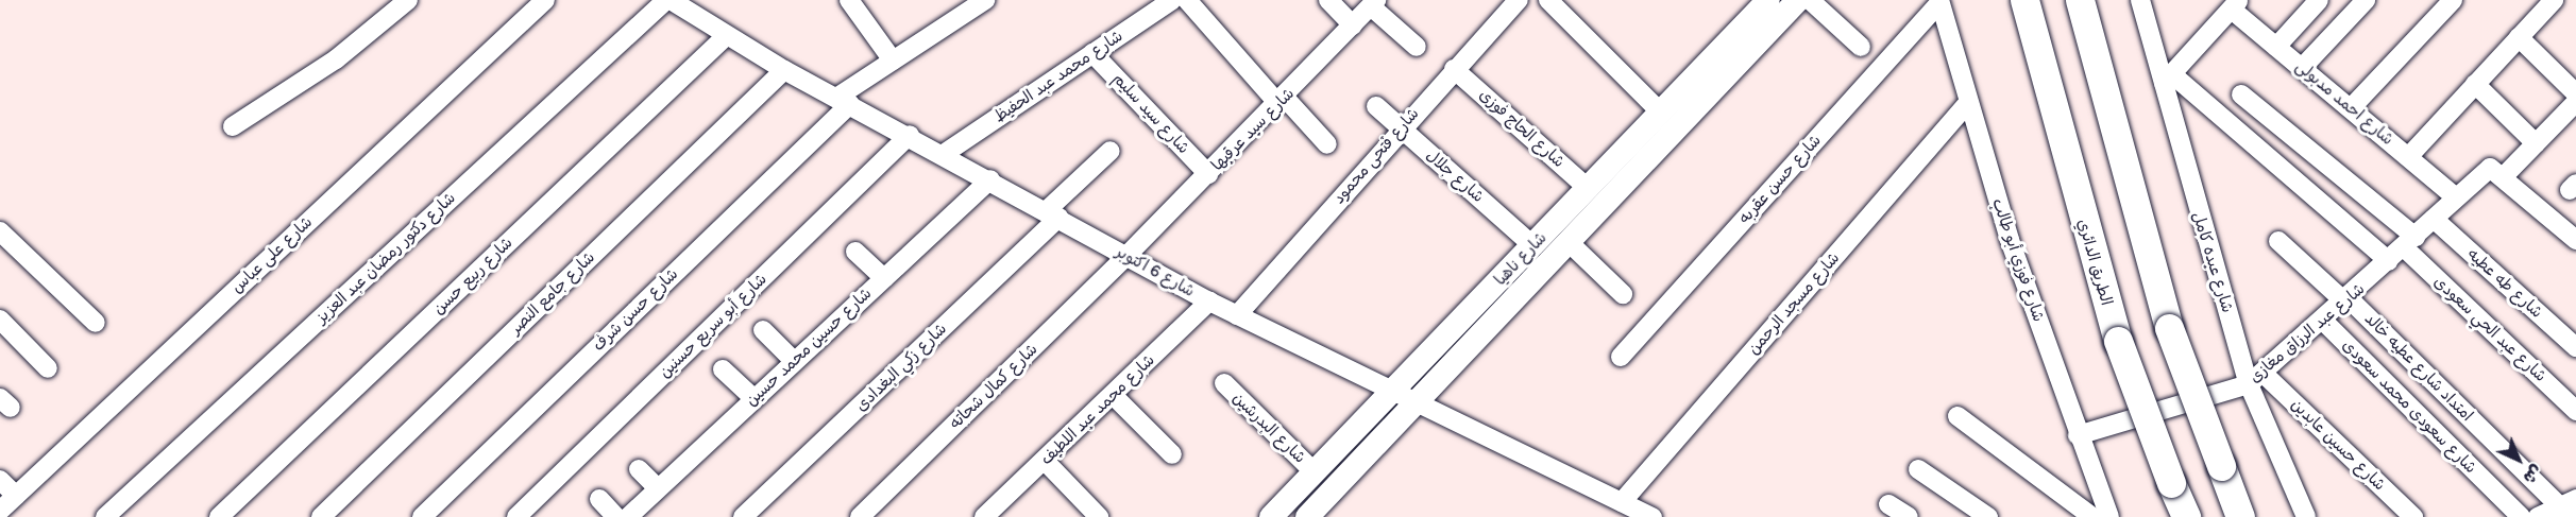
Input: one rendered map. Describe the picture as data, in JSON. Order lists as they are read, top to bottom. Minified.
{"streets":{"highway":["الطريق الدائري"],"main road":["شارع ناهيا"],"street":["شارع محمد عبد الحفيظ","شارع احمد مدبولى","شارع سيد سليم","شارع الحاج فوزى","شارع سيد عرقبها","شارع فتحى محمود","شارع جلال","شارع حسن عقربه","شارع على عباس","شارع دكتور رمضان عبد العزيز","شارع فوزي أبو طالب","شارع عبده كامل","شارع 6 اكتوبر","شارع ربيع حسن","شارع طه عطيه","شارع جامع النصر","شارع مسجد الرحمن","شارع حسن شرف","شارع أبو سريع حسنين","شارع عبد الحي سعودى","شارع عبد الرزاق مغازى","شارع حسين محمد حسين","شارع زكي البغدادى","امتداد شارع عطيه خالد","شارع كمال شحاته","شارع سعودى محمد سعودى","شارع محمد عبد اللطيف","شارع البدرشين","شارع حسين عابدين"]},"crossings":[["شارع محمد عبد الحفيظ","شارع سيد سليم"],["شارع محمد عبد الحفيظ","شارع 6 اكتوبر"],["شارع احمد مدبولى","شارع عبد الرزاق مغازى"],["شارع سيد سليم","شارع سيد عرقبها"],["شارع الحاج فوزى","شارع فتحى محمود"],["شارع الحاج فوزى","شارع ناهيا"],["شارع سيد عرقبها","شارع 6 اكتوبر"],["شارع سيد عرقبها","شارع كمال شحاته"],["شارع فتحى محمود","شارع جلال"],["شارع فتحى محمود","شارع 6 اكتوبر"],["شارع جلال","شارع ناهيا"],["شارع حسن عقربه","شارع فوزي أبو طالب"],["شارع دكتور رمضان عبد العزيز","شارع 6 اكتوبر"],["شارع ناهيا","شارع 6 اكتوبر"],["شارع ناهيا","شارع البدرشين"],["شارع فوزي أبو طالب","شارع مسجد الرحمن"],["شارع فوزي أبو طالب","شارع عبد الرزاق مغازى"],["شارع عبده كامل","شارع عبد الرزاق مغازى"],["شارع عبده كامل","شارع حسين عابدين"],["شارع 6 اكتوبر","شارع ربيع حسن"],["شارع 6 اكتوبر","شارع جامع النصر"],["شارع 6 اكتوبر","شارع مسجد الرحمن"],["شارع 6 اكتوبر","شارع حسن شرف"],["شارع 6 اكتوبر","شارع أبو سريع حسنين"],["شارع 6 اكتوبر","شارع حسين محمد حسين"],["شارع 6 اكتوبر","شارع زكي البغدادى"],["شارع 6 اكتوبر","شارع كمال شحاته"],["شارع 6 اكتوبر","شارع محمد عبد اللطيف"],["شارع طه عطيه","شارع عبد الرزاق مغازى"],["شارع عبد الحي سعودى","شارع عبد الرزاق مغازى"],["شارع عبد الرزاق مغازى","امتداد شارع عطيه خالد"],["شارع عبد الرزاق مغازى","شارع سعودى محمد سعودى"],["شارع عبد الرزاق مغازى","شارع حسين عابدين"]],"north":"bottom right"}
